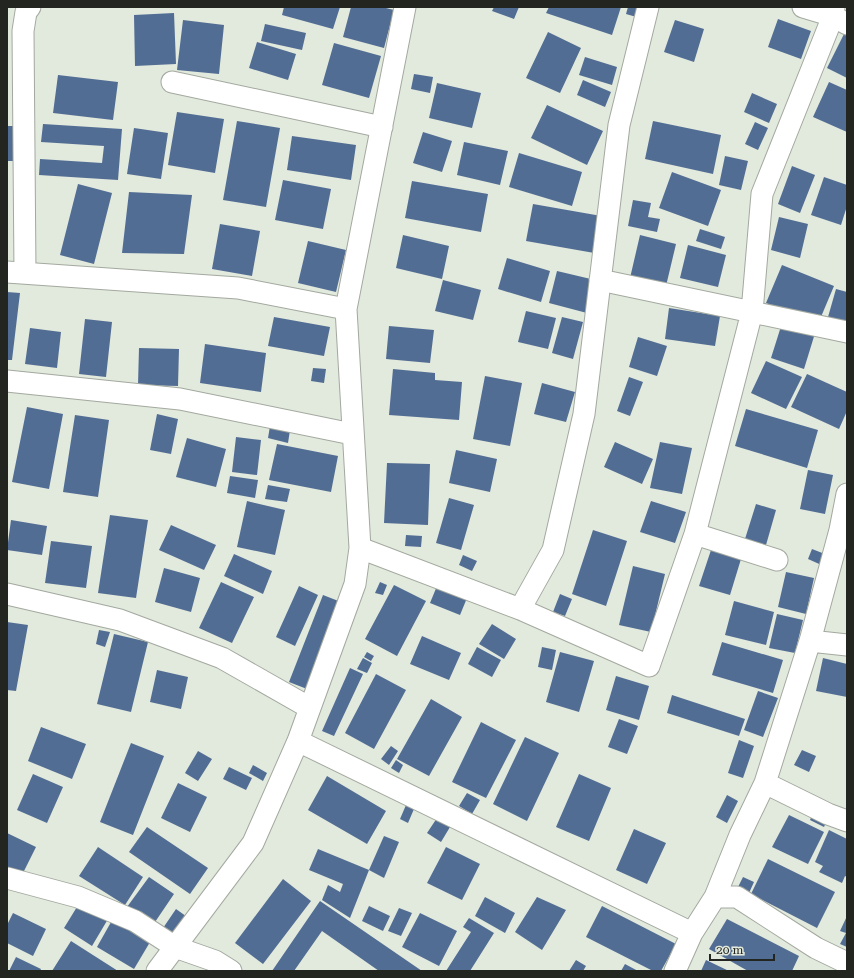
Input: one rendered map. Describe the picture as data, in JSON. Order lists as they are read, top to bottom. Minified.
{"scale_bar":"20 m"}
